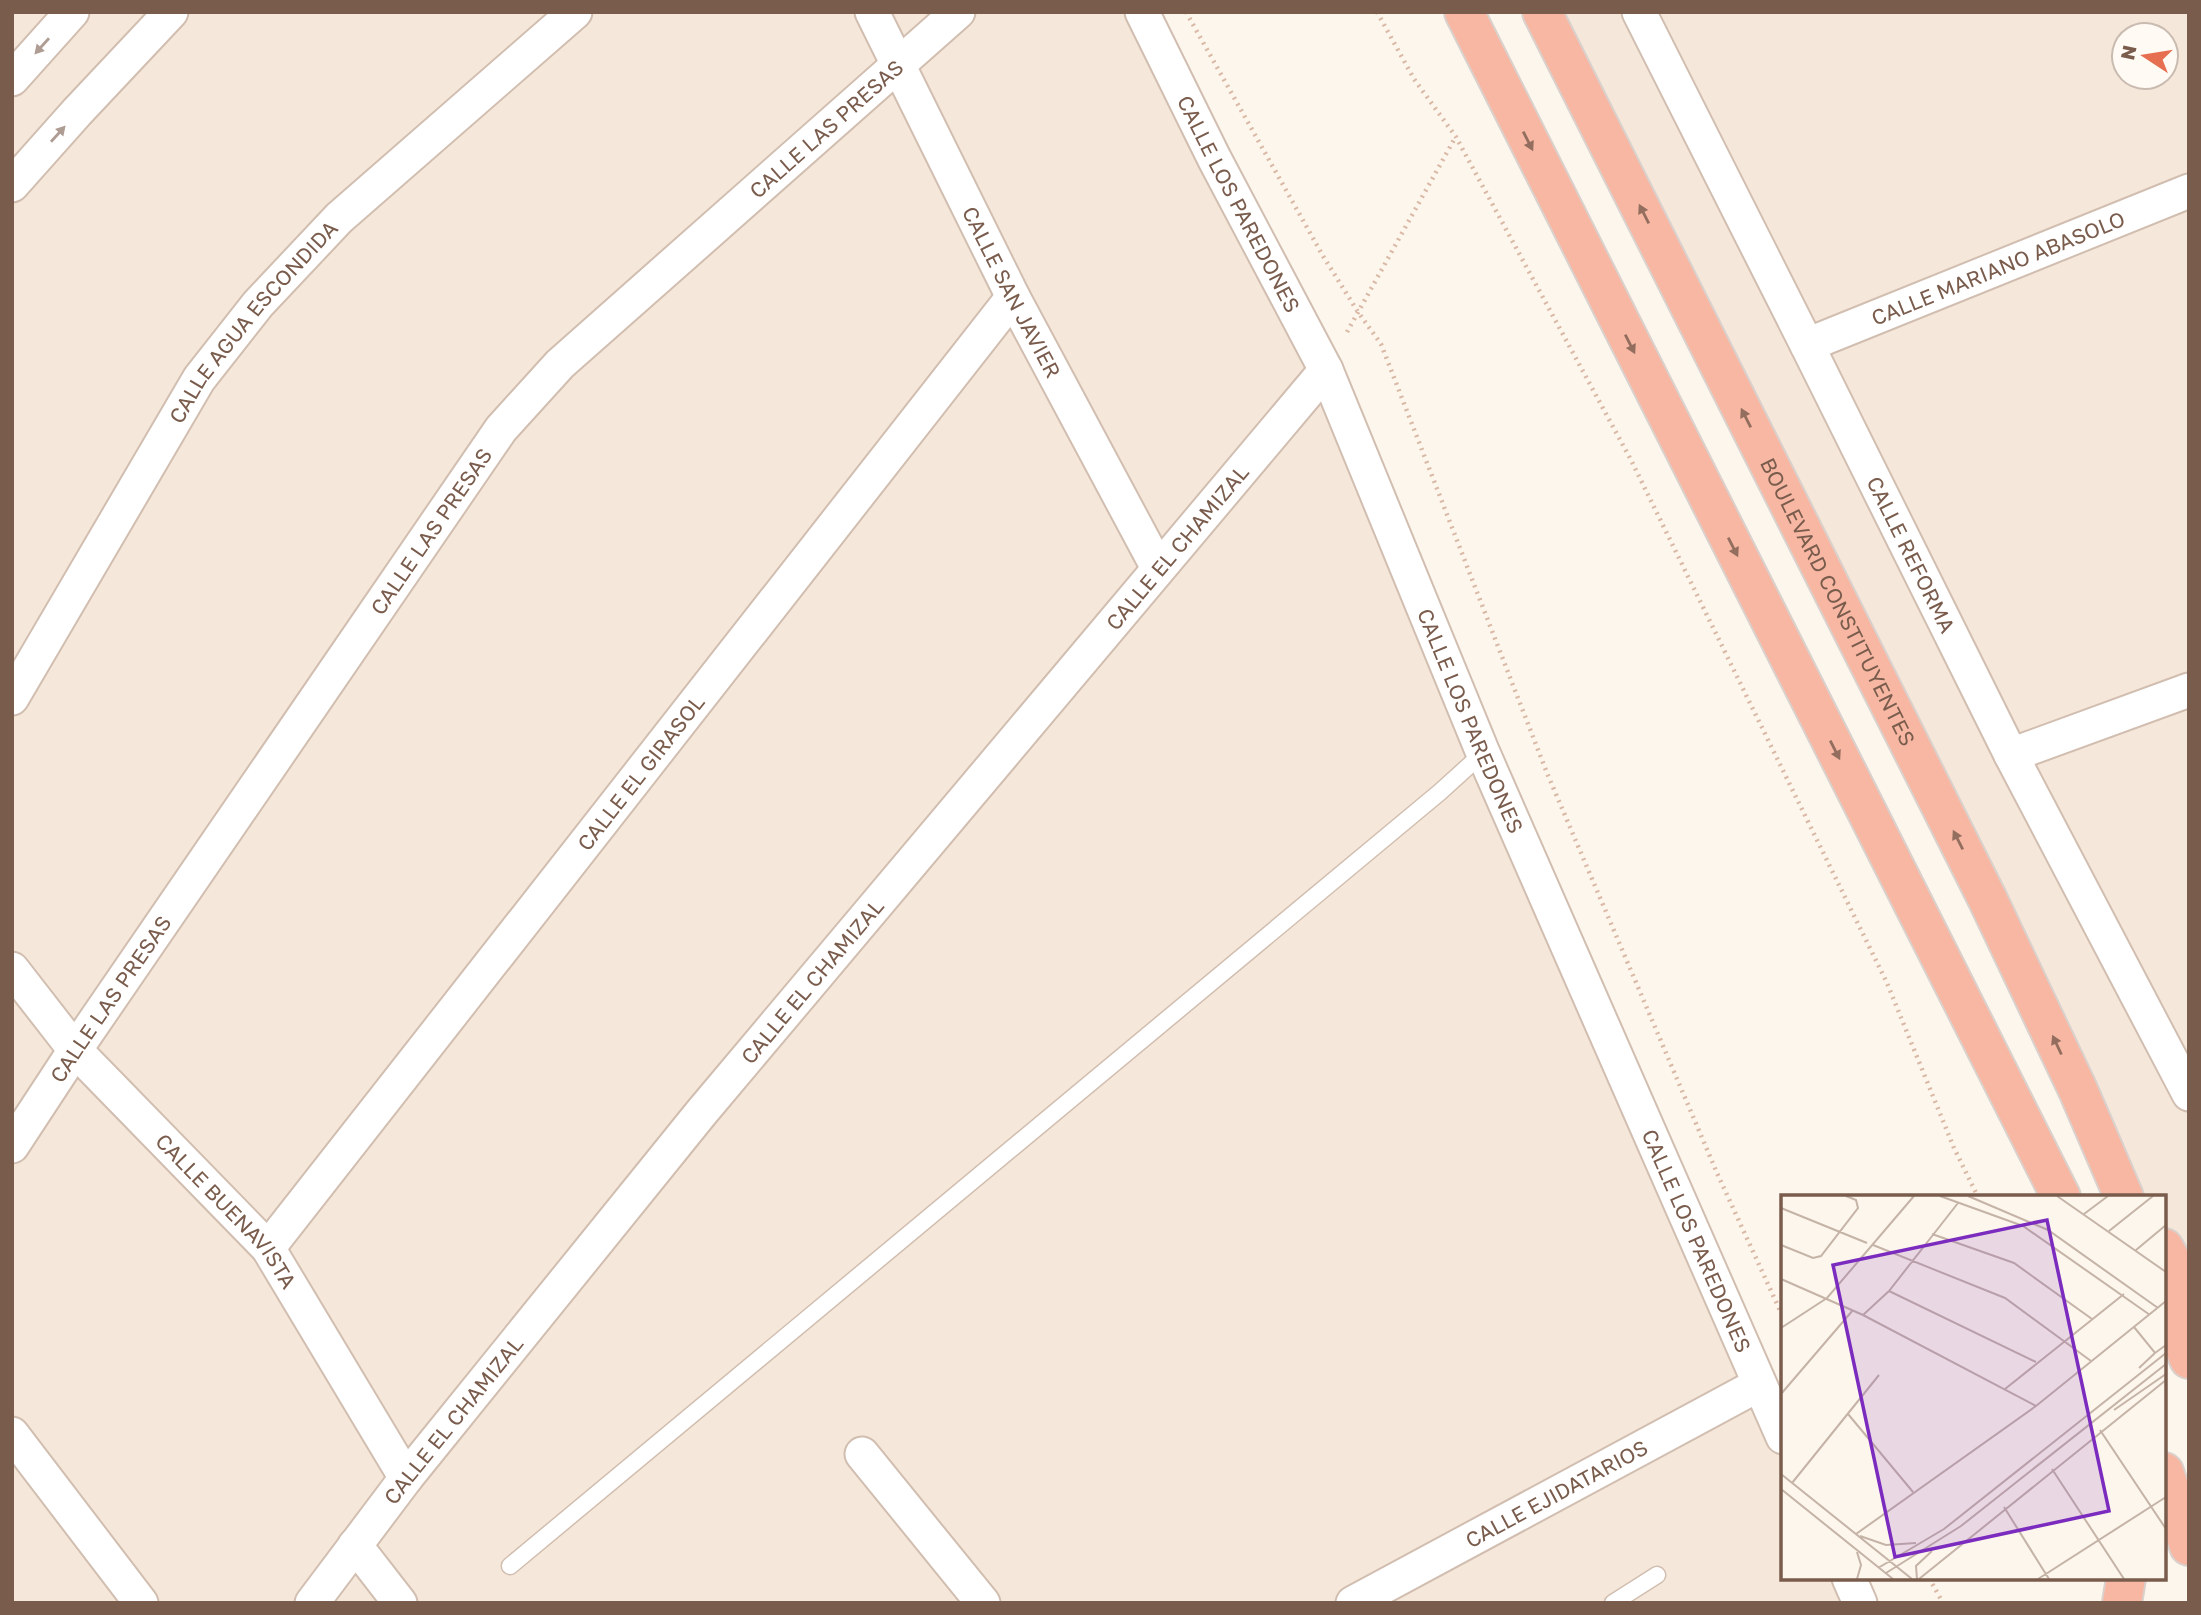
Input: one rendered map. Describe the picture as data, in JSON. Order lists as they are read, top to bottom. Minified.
{"streets":{"highway":["BOULEVARD CONSTITUYENTES"],"street":["CALLE LAS PRESAS","CALLE LOS PAREDONES","CALLE MARIANO ABASOLO","CALLE SAN JAVIER","CALLE AGUA ESCONDIDA","CALLE EL CHAMIZAL","CALLE REFORMA","CALLE EL GIRASOL","CALLE BUENAVISTA","CALLE EJIDATARIOS"]},"crossings":[["CALLE LAS PRESAS","CALLE SAN JAVIER"],["CALLE LAS PRESAS","CALLE BUENAVISTA"],["CALLE LOS PAREDONES","CALLE EL CHAMIZAL"],["CALLE LOS PAREDONES","CALLE EJIDATARIOS"],["CALLE MARIANO ABASOLO","CALLE REFORMA"],["CALLE SAN JAVIER","CALLE EL CHAMIZAL"],["CALLE SAN JAVIER","CALLE EL GIRASOL"],["CALLE EL CHAMIZAL","CALLE BUENAVISTA"],["CALLE EL GIRASOL","CALLE BUENAVISTA"]],"north":"left"}
